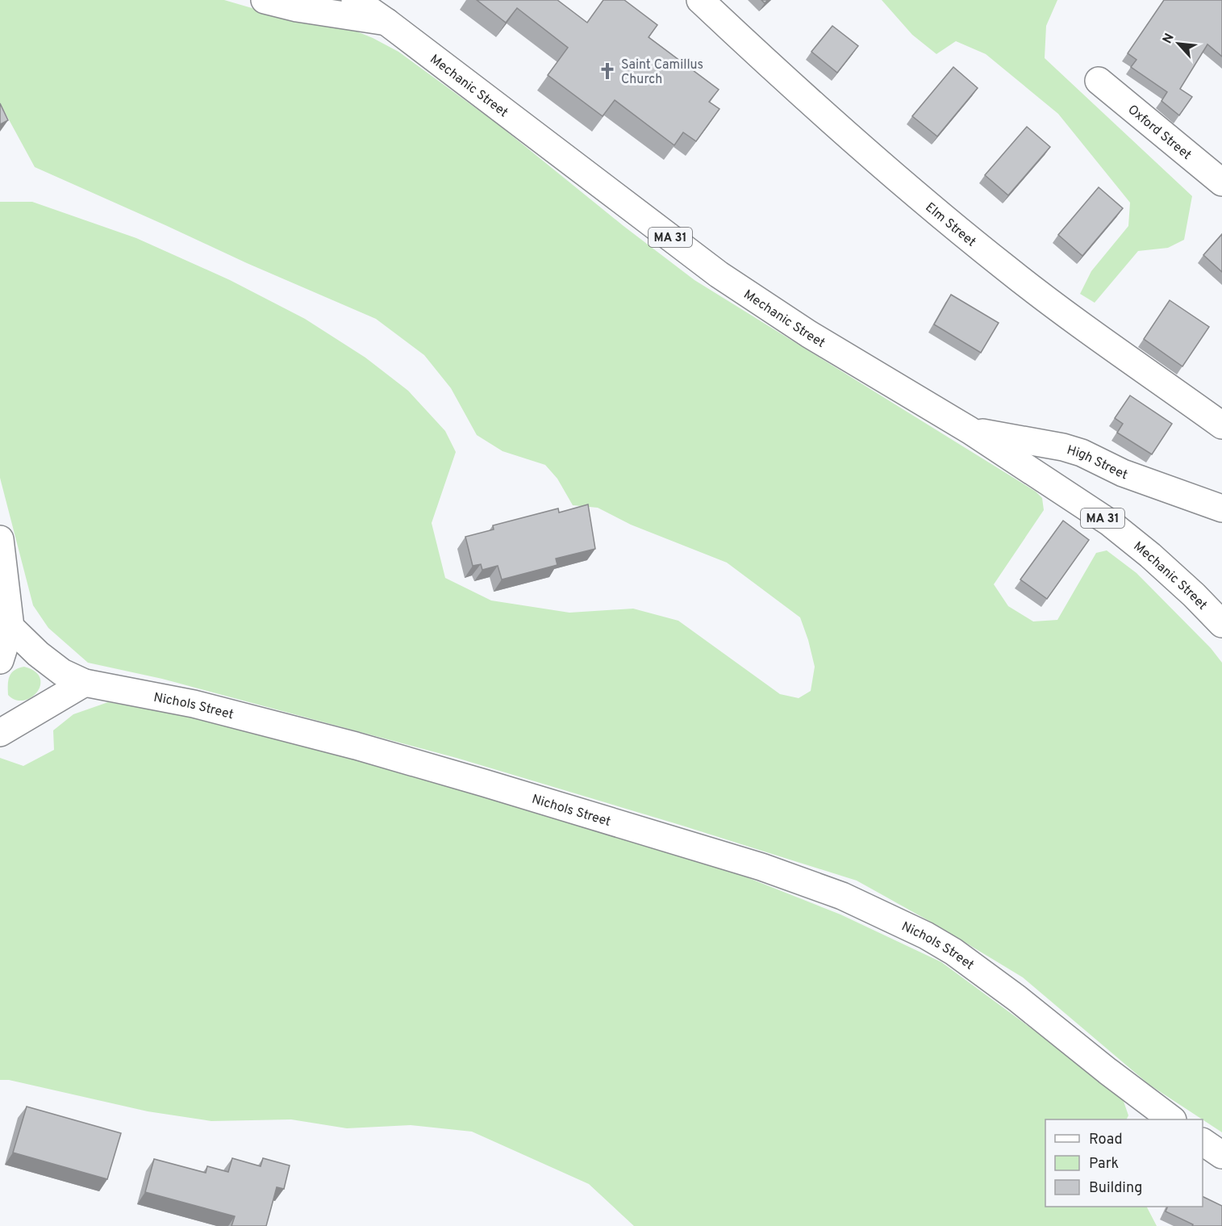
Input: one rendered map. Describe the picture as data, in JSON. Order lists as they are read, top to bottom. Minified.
{"streets":{"street":["Mechanic Street","Oxford Street","Elm Street","MA 31","High Street","Nichols Street"]},"crossings":[["Mechanic Street","High Street"]],"places":{"church":["Saint Camillus Church"]},"legend":["Road","Park","Building"],"north":"top left"}
